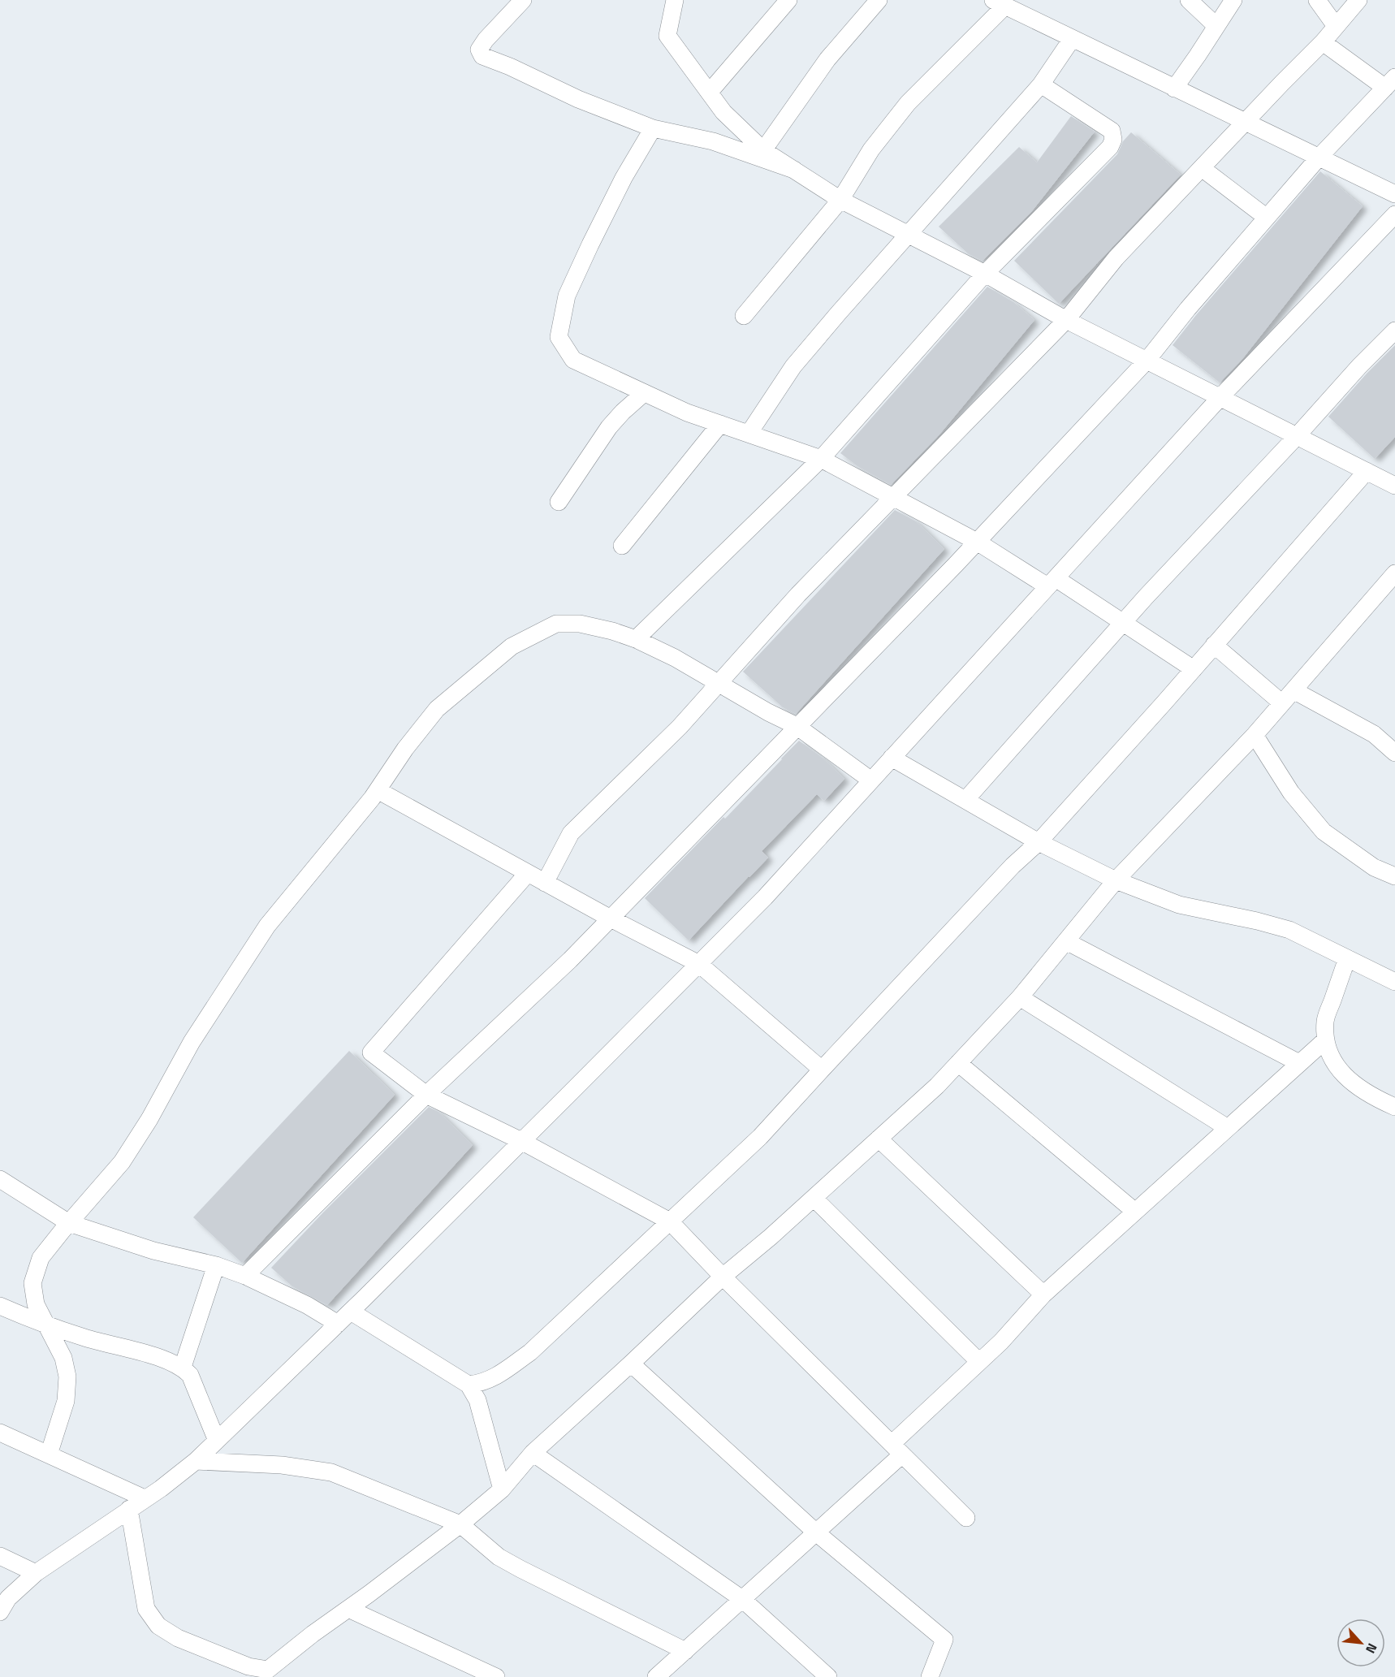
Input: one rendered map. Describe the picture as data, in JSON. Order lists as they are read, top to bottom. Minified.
{"north":"bottom right"}
